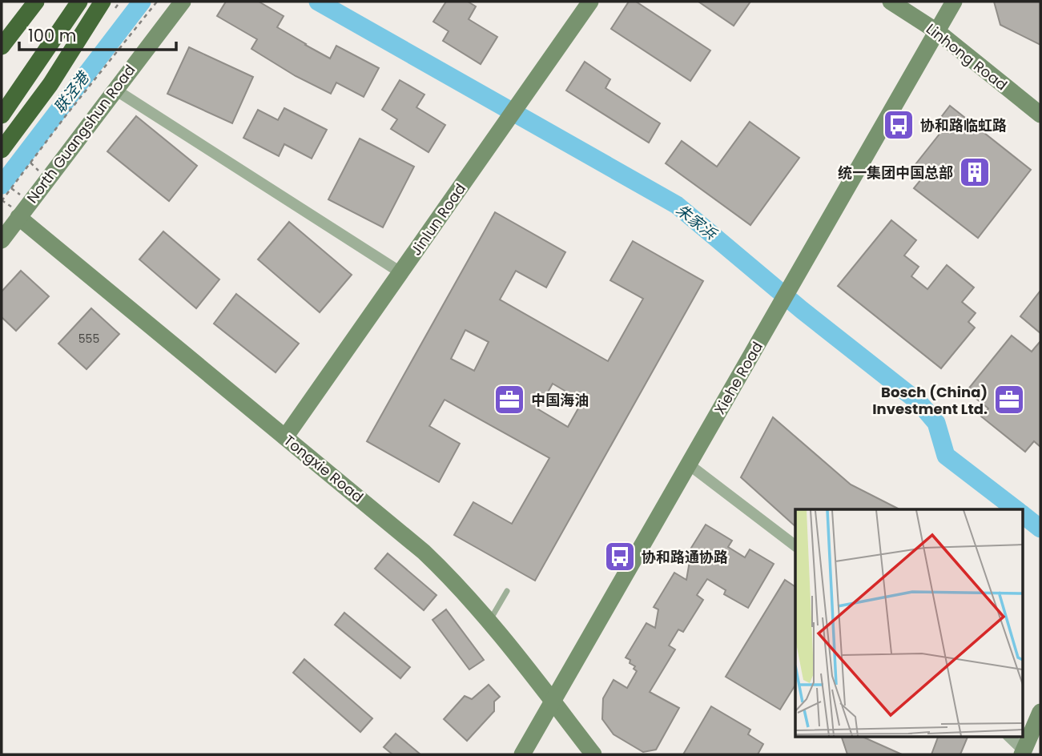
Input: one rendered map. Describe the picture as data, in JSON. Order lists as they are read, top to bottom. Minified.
{"streets":{"street":["Linhong Road","North Guangshun Road","Jinlun Road","Xiehe Road","Tongxie Road"]},"crossings":[["Linhong Road","Xiehe Road"],["North Guangshun Road","Tongxie Road"],["Jinlun Road","Tongxie Road"],["Xiehe Road","Tongxie Road"]],"water":["联泾港","朱家浜"],"places":{"bus stop":["协和路临虹路","协和路通协路"],"building":["统一集团中国总部"],"office":["中国海油","Bosch (China) Investment Ltd."]},"house_numbers":["555"],"scale_bar":"100 m"}
